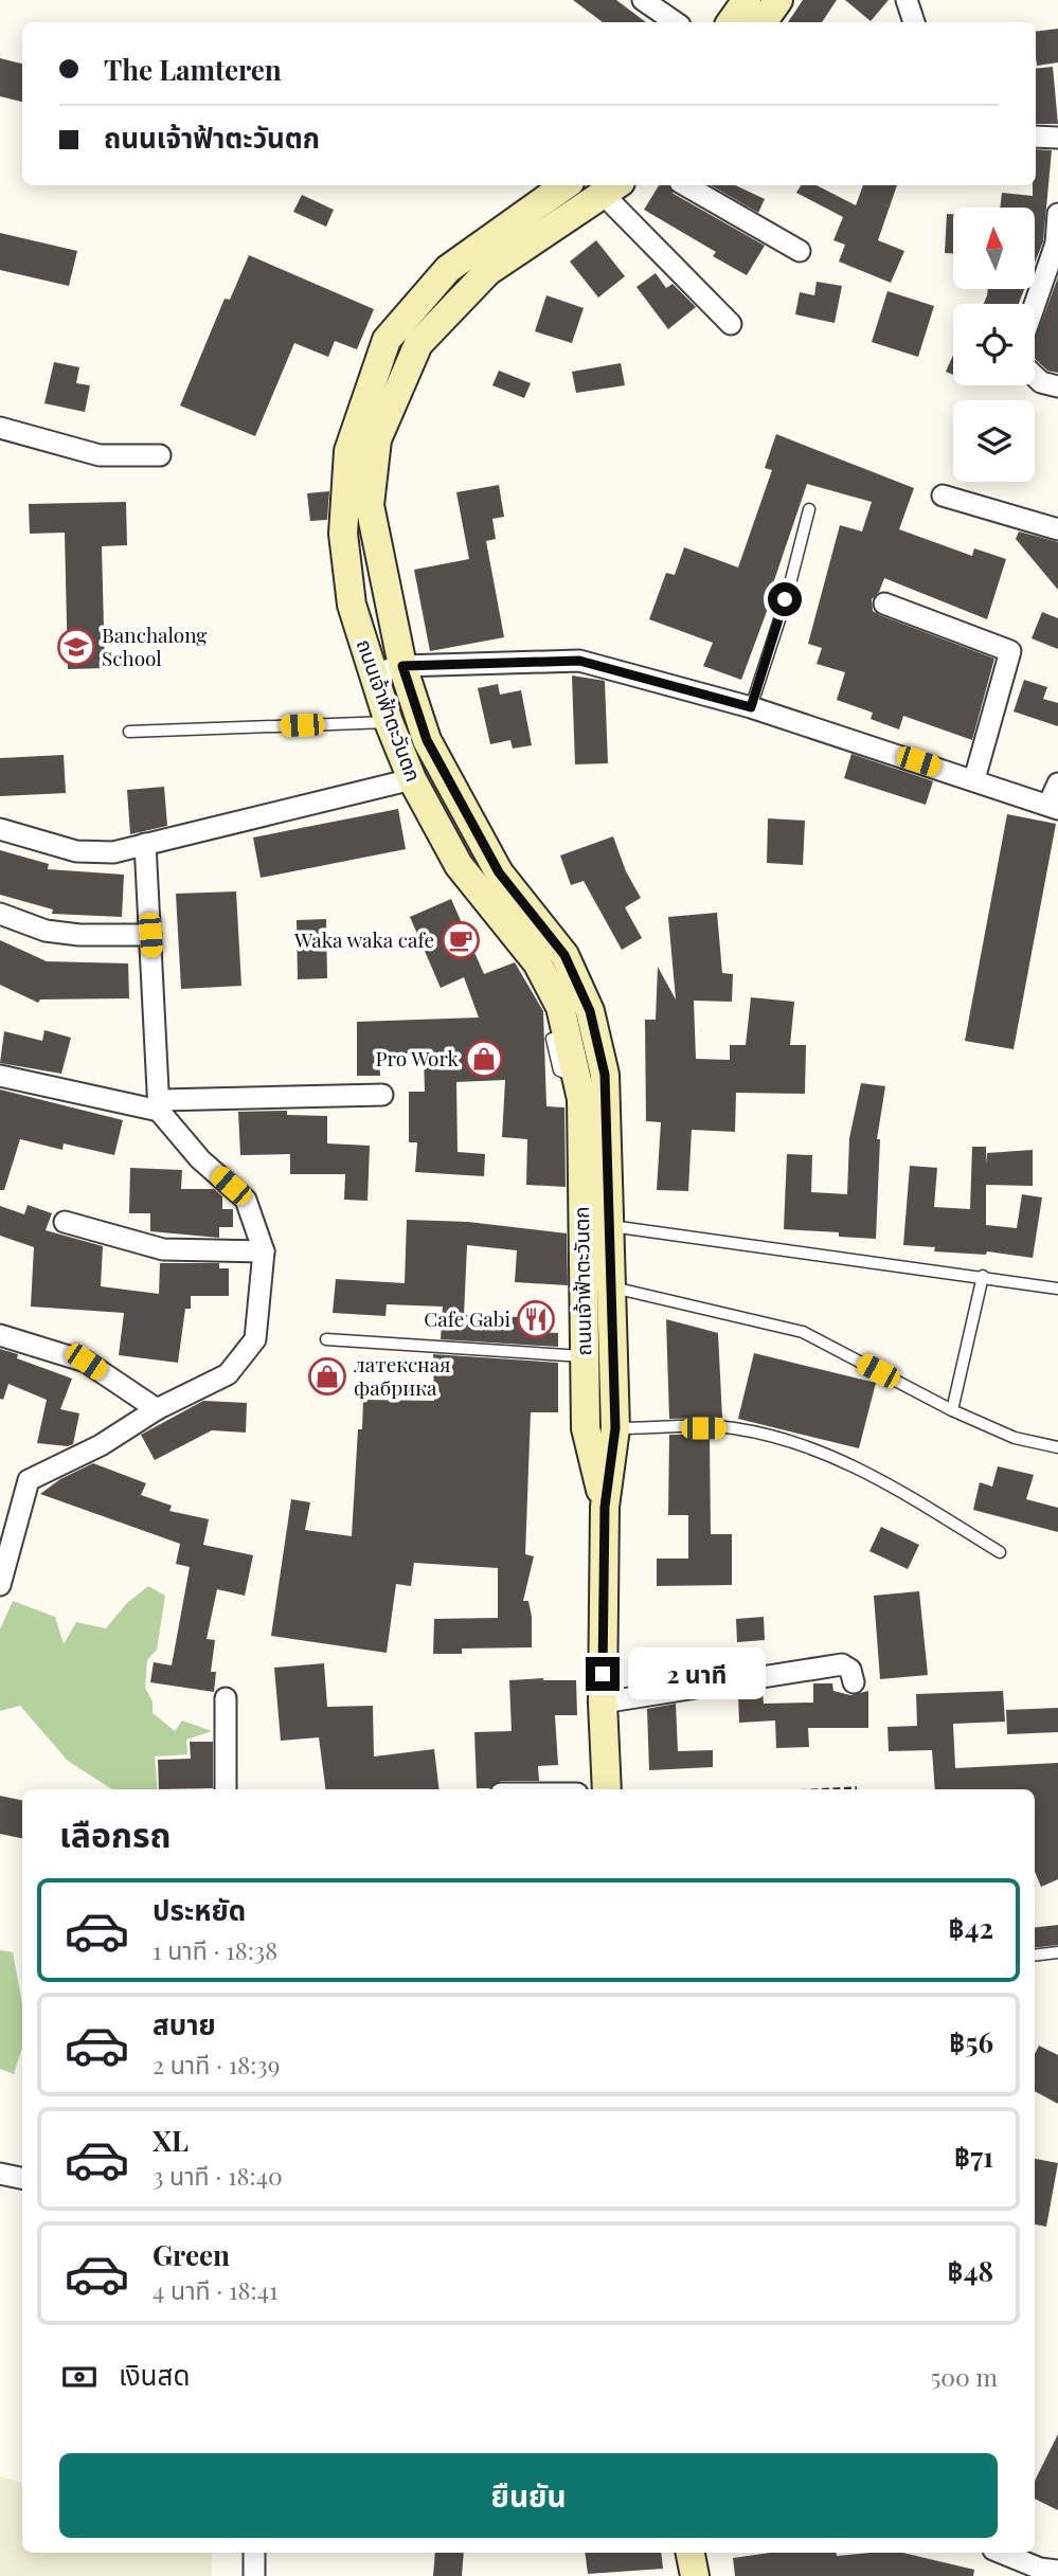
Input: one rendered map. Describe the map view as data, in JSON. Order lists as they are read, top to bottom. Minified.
{"streets":{"main road":["ถนนเจ้าฟ้าตะวันตก"]},"places":{"school or university":["Banchalong School"],"cafe":["Waka waka cafe"],"shop":["Pro Work","латексная фабрика"],"restaurant":["Cafe Gabi"]},"north":"top","page":{"banner":["The Lamteren","ถนนเจ้าฟ้าตะวันตก"],"bubble":"2 นาที","heading":"เลือกรถ","list":[{"name":"ประหยัด","note":"1 นาที · 18:38","value":"฿42"},{"name":"สบาย","note":"2 นาที · 18:39","value":"฿56"},{"name":"XL","note":"3 นาที · 18:40","value":"฿71"},{"name":"Green","note":"4 นาที · 18:41","value":"฿48"}],"pay":["เงินสด","500 m"],"buttons":"ยืนยัน"}}
